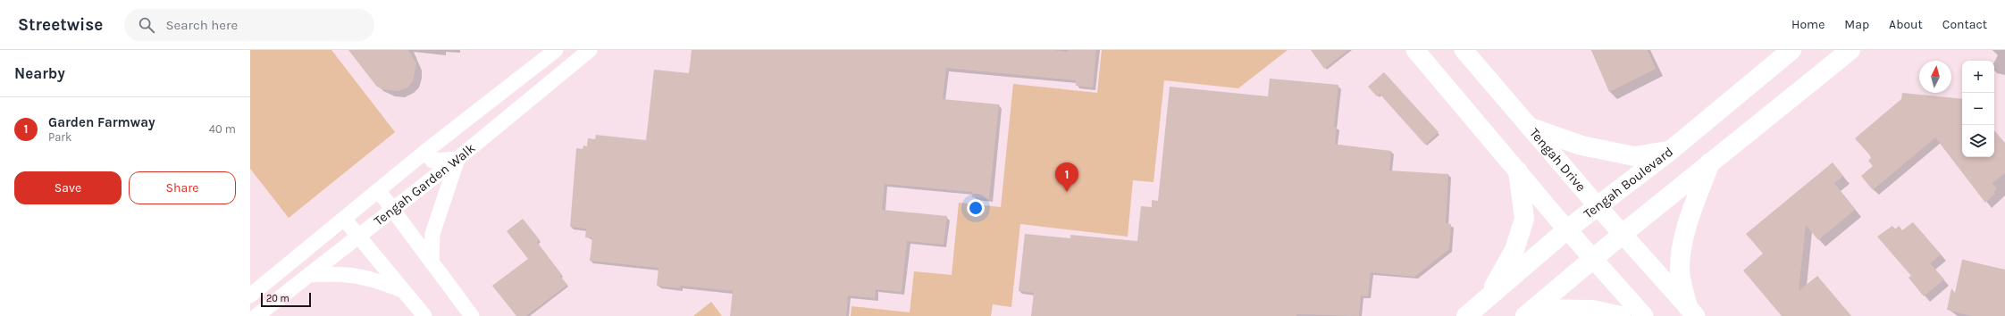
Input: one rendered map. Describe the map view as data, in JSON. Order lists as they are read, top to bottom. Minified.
{"streets":{"main road":["Tengah Boulevard"],"street":["Tengah Drive","Tengah Garden Walk"]},"crossings":[["Tengah Drive","Tengah Boulevard"]],"scale_bar":"20 m","north":"top","page":{"header":"Streetwise","search":"Search here","nav":["Home","Map","About","Contact"],"heading":"Nearby","map_buttons":["+","−"],"list":[{"mark":"1","name":"Garden Farmway","note":"Park","value":"40 m"}],"buttons":["Save","Share"],"pins":"1","scale":"20 m"}}
